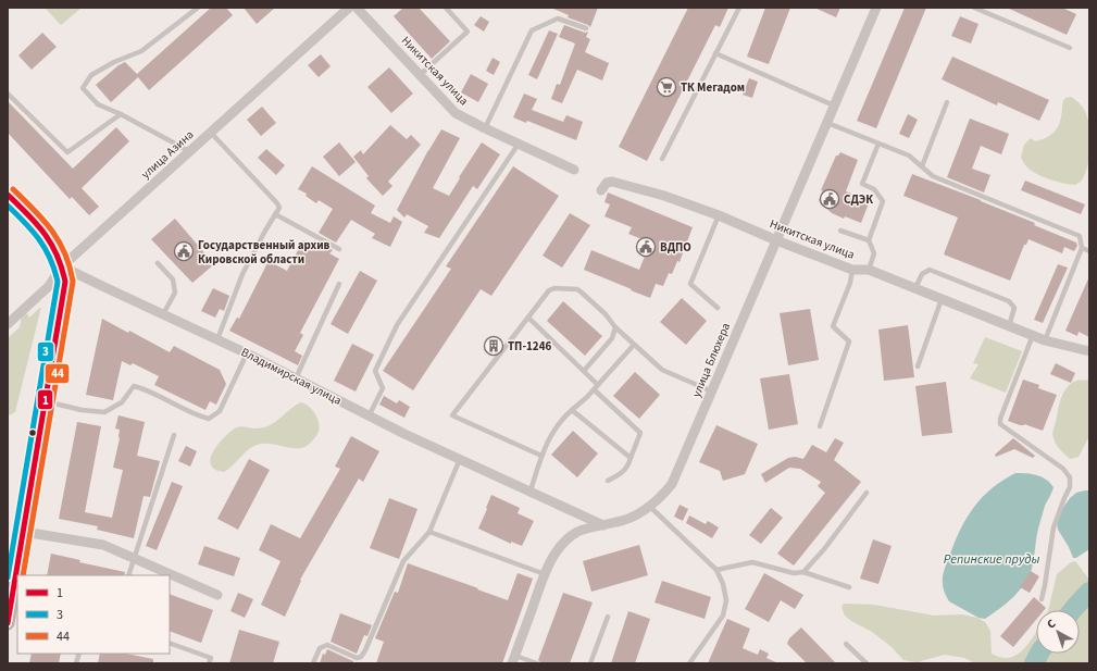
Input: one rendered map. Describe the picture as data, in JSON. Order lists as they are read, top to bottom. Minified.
{"streets":{"street":["Никитская улица","улица Азина","улица Блюхера","Владимирская улица"]},"crossings":[["Никитская улица","улица Блюхера"],["улица Азина","Владимирская улица"],["улица Блюхера","Владимирская улица"]],"water":["Репинские пруды"],"places":{"supermarket":["ТК Мегадом"],"public building":["СДЭК","ВДПО","Государственный архив Кировской области"],"building":["ТП-1246"]},"lines":["transit line 44","transit line 1","transit line 3"],"legend":["1","3","44"],"north":"top left"}
